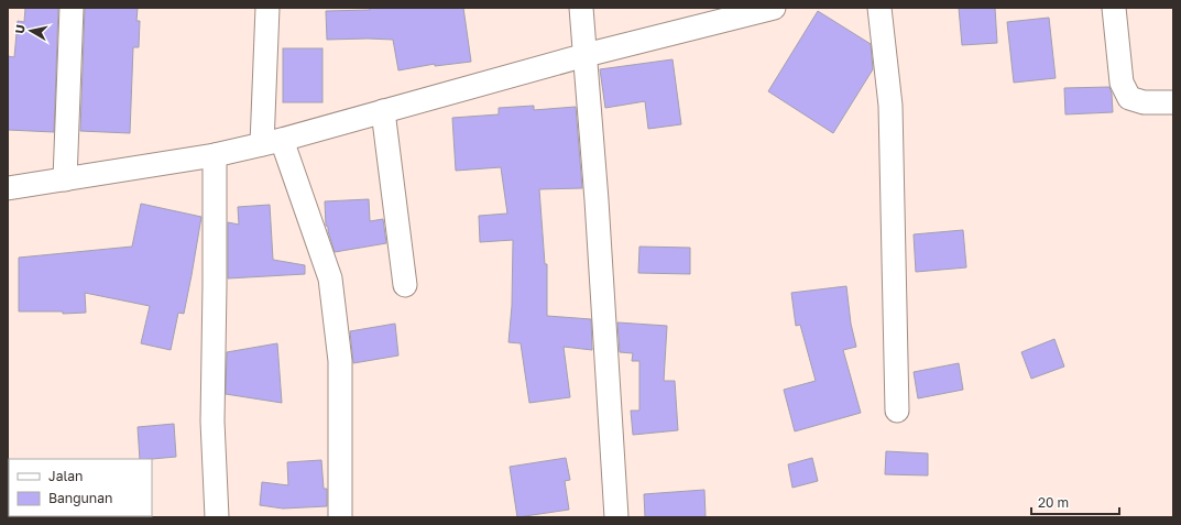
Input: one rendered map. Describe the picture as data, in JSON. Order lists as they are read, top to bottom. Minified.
{"legend":["Jalan","Bangunan"],"scale_bar":"20 m","north":"left"}
